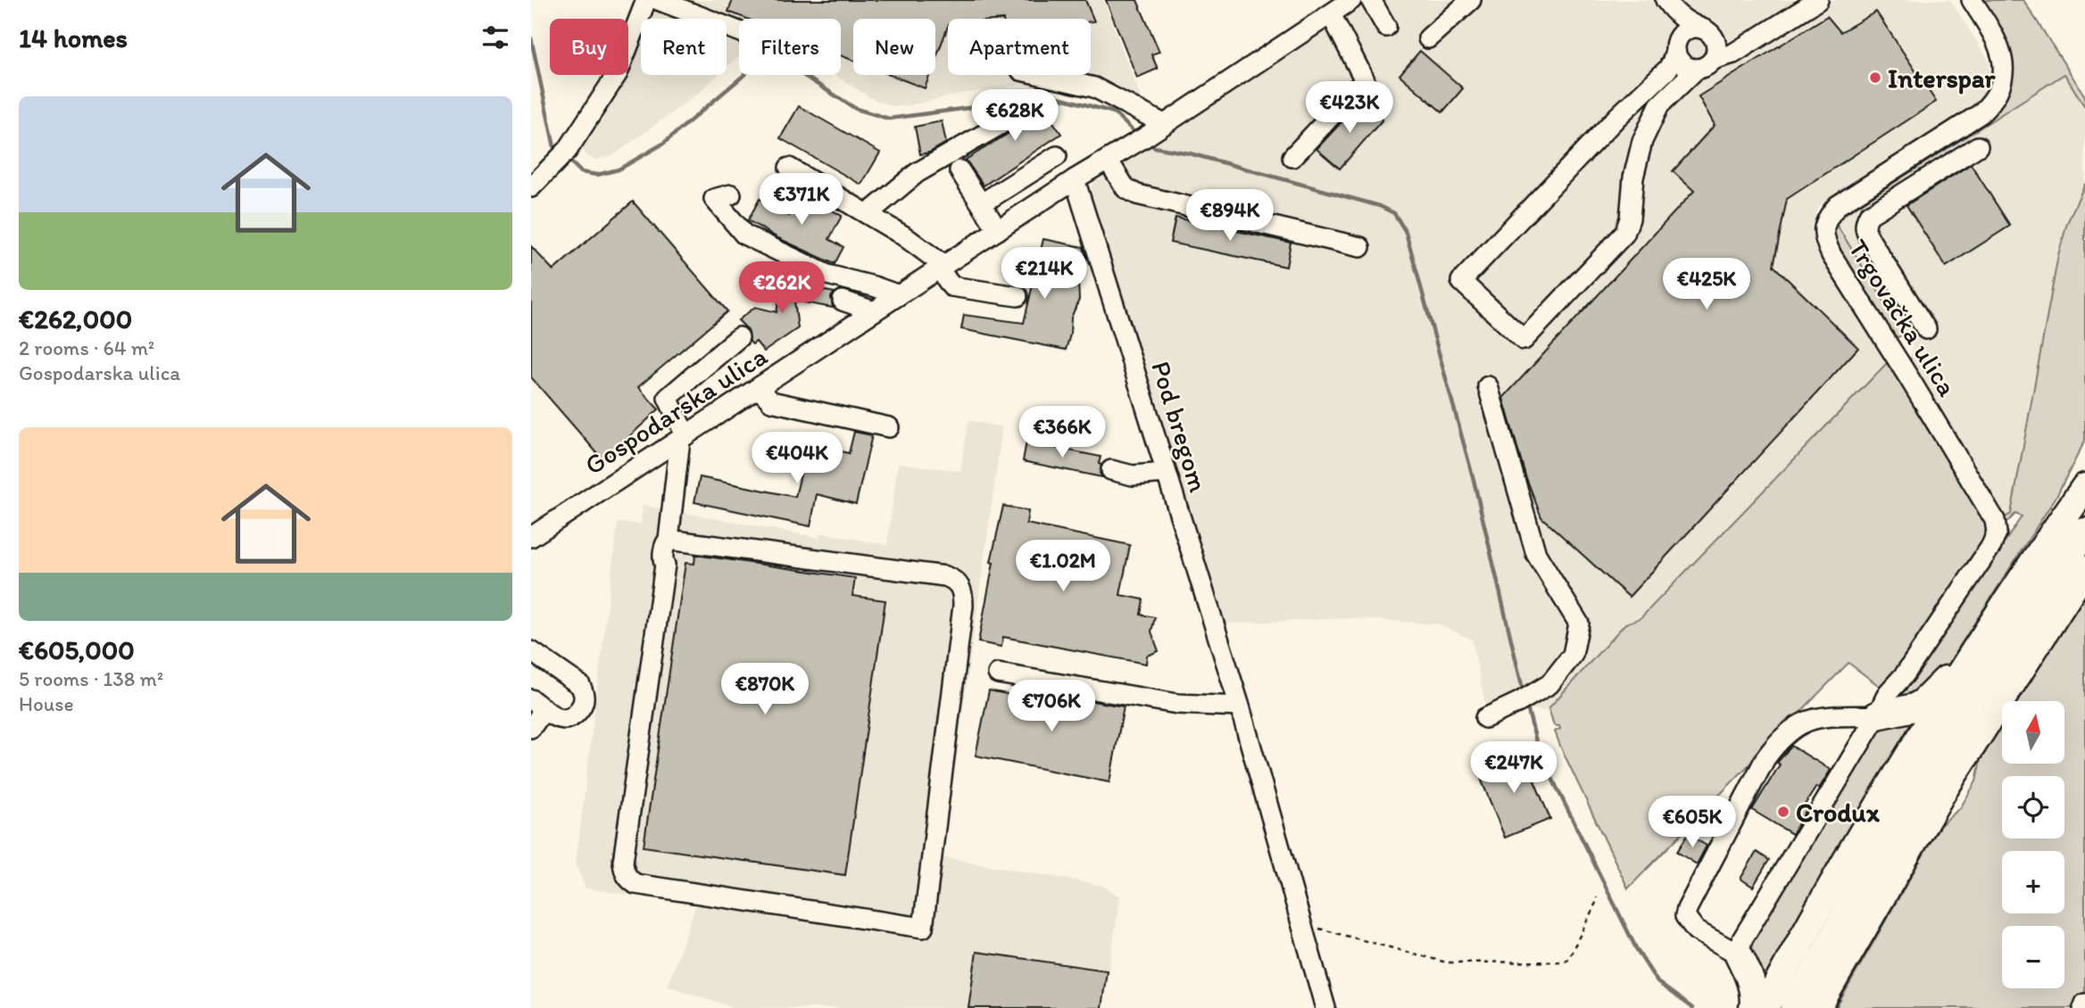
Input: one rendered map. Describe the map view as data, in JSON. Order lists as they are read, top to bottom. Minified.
{"streets":{"street":["Trgovačka ulica","Gospodarska ulica","Pod bregom"]},"crossings":[["Gospodarska ulica","Pod bregom"]],"places":["Interspar","Crodux"],"north":"top","page":{"heading":"14 homes","chip":["Buy","Rent","Filters","New","Apartment"],"list":[{"name":"€262,000","note":"2 rooms · 64 m² · Gospodarska ulica"},{"name":"€605,000","note":"5 rooms · 138 m² · House"}],"price":["€423K","€628K","€371K","€894K","€214K","€425K","€262K","€366K","€404K","€1.02M","€870K","€706K","€247K","€605K"],"map_buttons":["+","−"]}}
